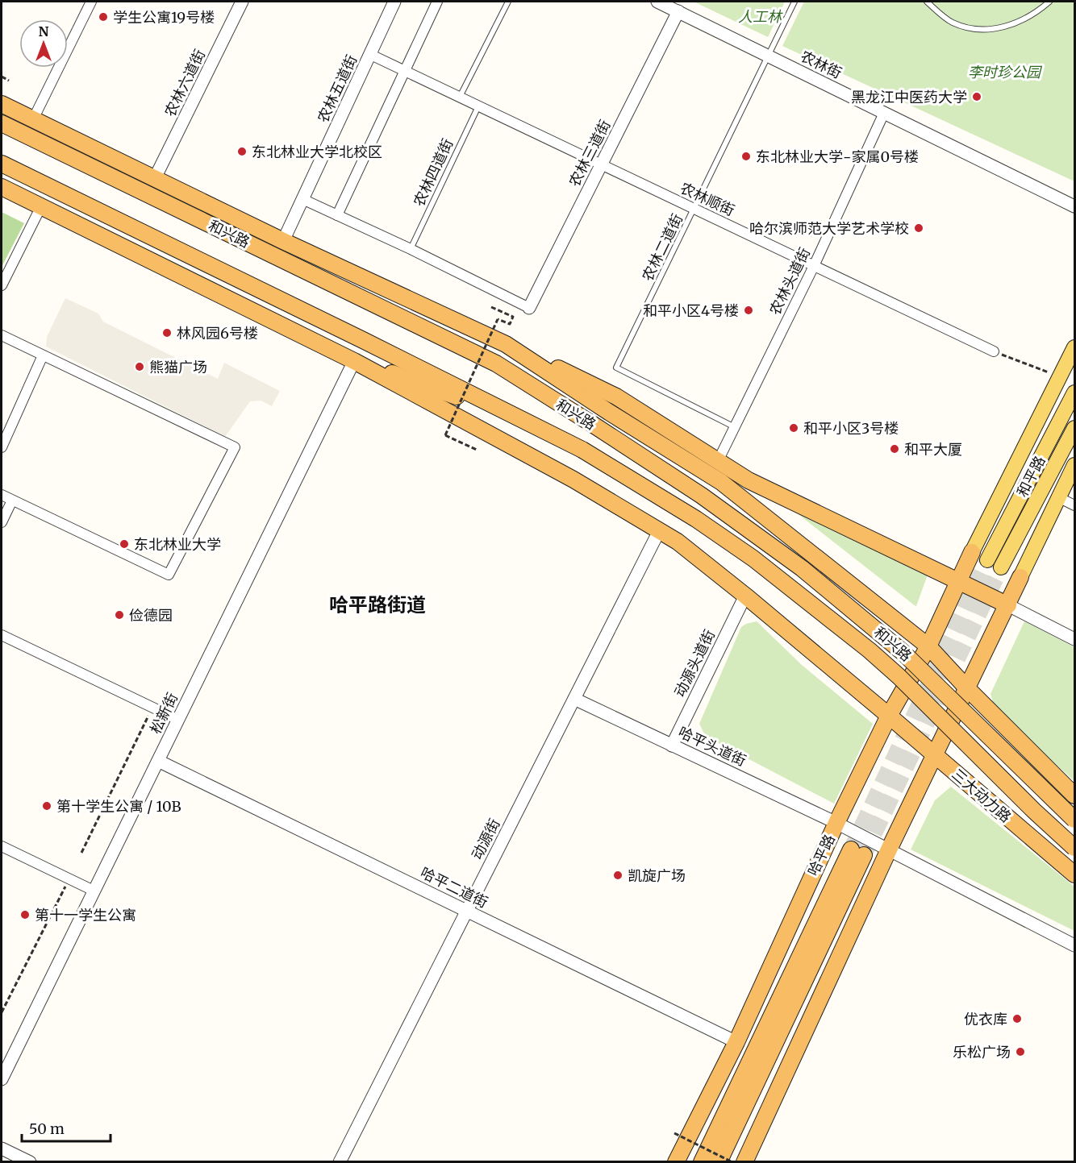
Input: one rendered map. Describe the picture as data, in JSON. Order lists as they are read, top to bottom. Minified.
{"streets":{"highway":["和兴路","三大动力路","哈平路"],"main road":["和平路"],"street":["农林街","农林六道街","农林五道街","农林三道街","农林顺街","农林头道街","动源头道街","松新街","哈平头道街","动源街","哈平二道街"],"lane":["农林四道街","农林二道街"]},"crossings":[["农林街","农林三道街"],["农林街","农林二道街"],["农林街","农林头道街"],["农林六道街","和兴路"],["农林五道街","农林顺街"],["农林五道街","和兴路"],["农林三道街","农林顺街"],["农林四道街","农林顺街"],["农林顺街","农林二道街"],["农林顺街","农林头道街"],["和兴路","农林头道街"],["和兴路","哈平路"],["农林二道街","农林头道街"],["动源头道街","哈平头道街"],["松新街","哈平二道街"],["哈平头道街","动源街"],["哈平头道街","哈平路"],["三大动力路","哈平路"],["动源街","哈平二道街"],["哈平路","哈平二道街"]],"districts":["哈平路街道"],"parks":["人工林","李时珍公园"],"places":["学生公寓19号楼","黑龙江中医药大学","东北林业大学北校区","东北林业大学-家属0号楼","哈尔滨师范大学艺术学校","和平小区4号楼","林风园6号楼","熊猫广场","和平小区3号楼","和平大厦","东北林业大学","俭德园","第十学生公寓 / 10B","凯旋广场","第十一学生公寓","优衣库","乐松广场"],"scale_bar":"50 m","north":"top"}
